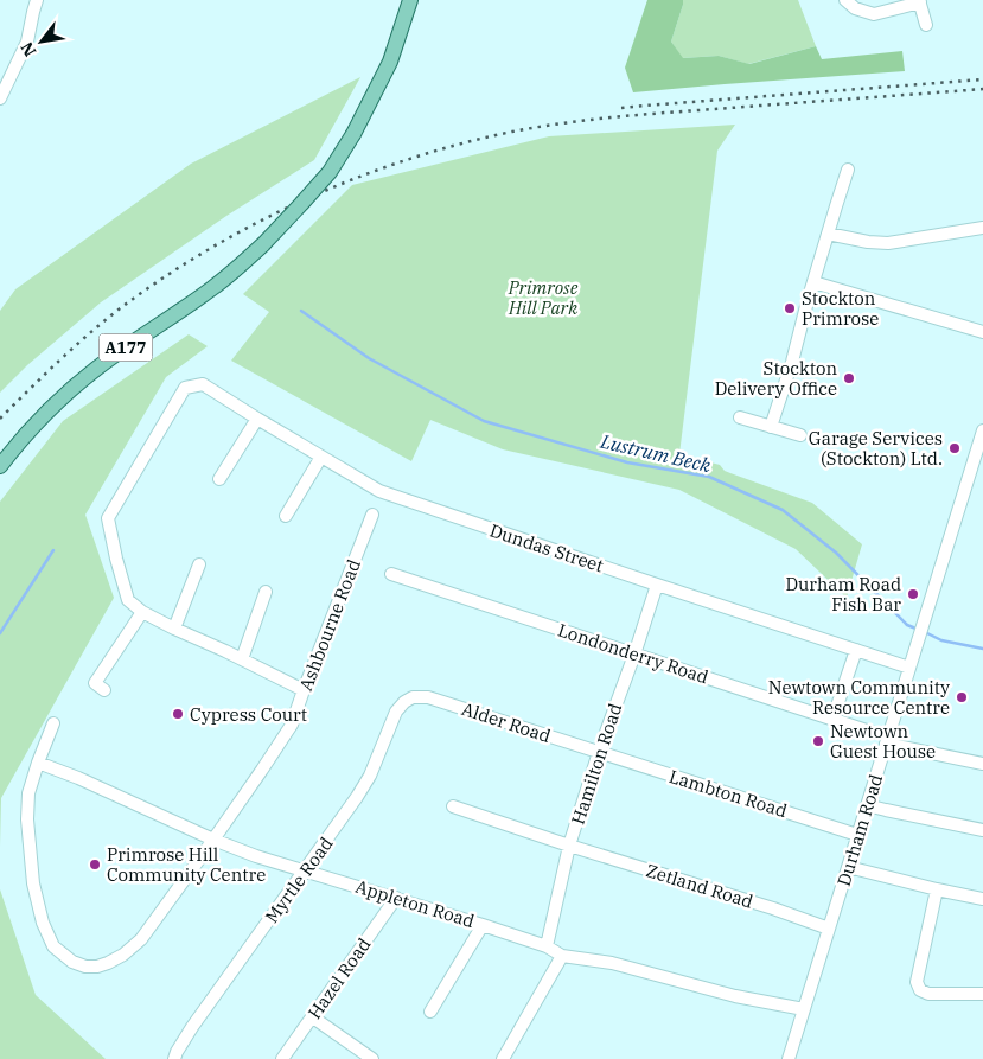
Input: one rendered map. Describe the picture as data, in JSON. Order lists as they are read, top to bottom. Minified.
{"streets":{"main road":["A177"],"street":["Dundas Street","Ashbourne Road","Londonderry Road","Alder Road","Hamilton Road","Lambton Road","Durham Road","Myrtle Road","Zetland Road","Appleton Road","Hazel Road"]},"crossings":[["Dundas Street","Hamilton Road"],["Dundas Street","Durham Road"],["Ashbourne Road","Appleton Road"],["Londonderry Road","Hamilton Road"],["Alder Road","Hamilton Road"],["Alder Road","Lambton Road"],["Alder Road","Myrtle Road"],["Hamilton Road","Lambton Road"],["Hamilton Road","Zetland Road"],["Hamilton Road","Appleton Road"],["Lambton Road","Durham Road"],["Durham Road","Zetland Road"],["Durham Road","Appleton Road"],["Myrtle Road","Appleton Road"],["Appleton Road","Hazel Road"]],"water":["Lustrum Beck"],"parks":["Primrose Hill Park"],"places":["Stockton Primrose","Stockton Delivery Office","Garage Services (Stockton) Ltd.","Durham Road Fish Bar","Newtown Community Resource Centre","Cypress Court","Newtown Guest House","Primrose Hill Community Centre"],"north":"bottom left"}
